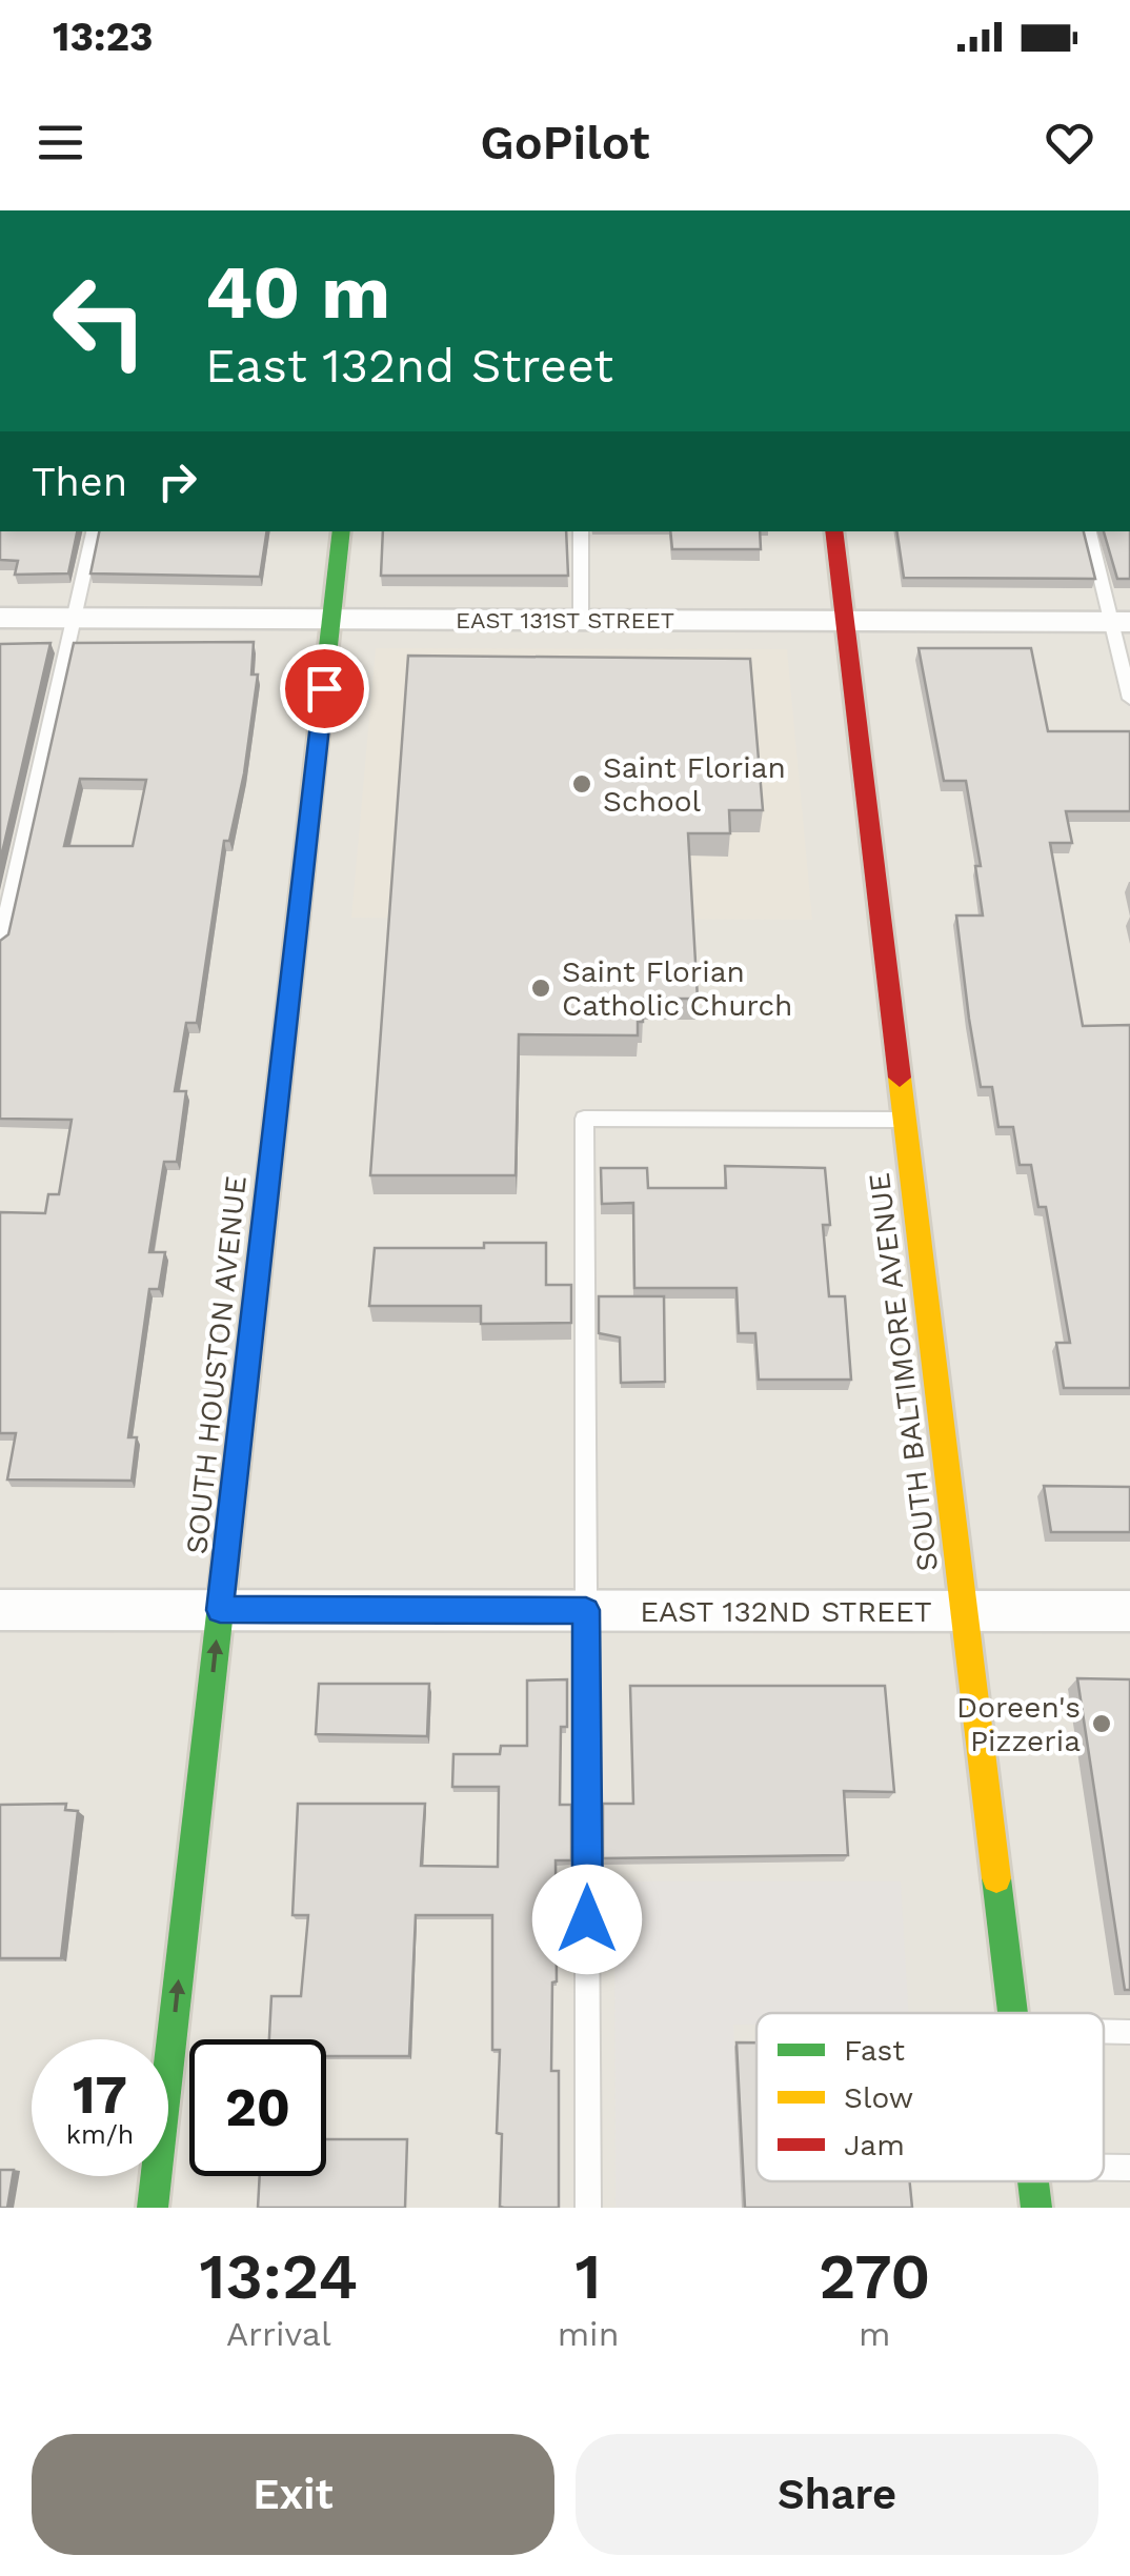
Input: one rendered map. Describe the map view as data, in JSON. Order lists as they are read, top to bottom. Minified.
{"streets":{"street":["EAST 131ST STREET","SOUTH HOUSTON AVENUE","SOUTH BALTIMORE AVENUE","EAST 132ND STREET"]},"crossings":[["EAST 131ST STREET","SOUTH HOUSTON AVENUE"],["EAST 131ST STREET","SOUTH BALTIMORE AVENUE"],["SOUTH HOUSTON AVENUE","EAST 132ND STREET"],["SOUTH BALTIMORE AVENUE","EAST 132ND STREET"]],"one_way":["SOUTH HOUSTON AVENUE"],"places":["Saint Florian School","Saint Florian Catholic Church","Doreen's Pizzeria"],"legend":["Fast","Slow","Jam"],"page":{"status":"13:23","header":"GoPilot","turn":["40 m","East 132nd Street"],"then":"Then","speed":"17 km/h","limit":"20","eta":["13:24","Arrival","1","min","270","m"],"buttons":["Exit","Share"]}}
